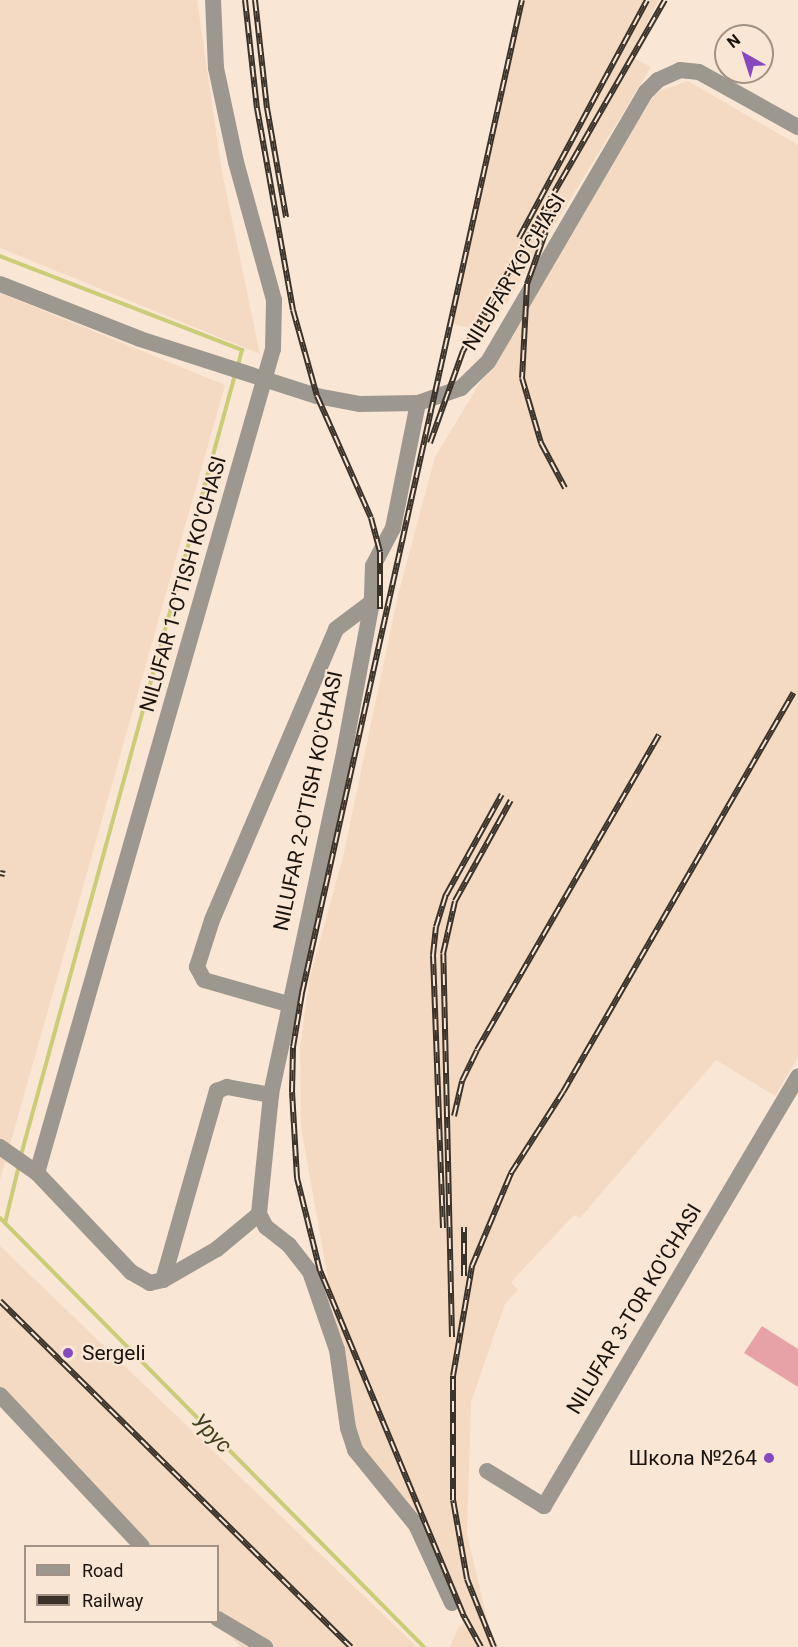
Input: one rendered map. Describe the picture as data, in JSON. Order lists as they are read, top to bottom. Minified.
{"streets":{"street":["NILUFAR KO'CHASI","NILUFAR 1-O'TISH KO'CHASI","NILUFAR 2-O'TISH KO'CHASI","NILUFAR 3-TOR KO'CHASI"]},"crossings":[["NILUFAR KO'CHASI","NILUFAR 1-O'TISH KO'CHASI"],["NILUFAR KO'CHASI","NILUFAR 2-O'TISH KO'CHASI"]],"water":["Урус"],"places":["Sergeli","Школа №264"],"legend":["Road","Railway"],"north":"top left"}
